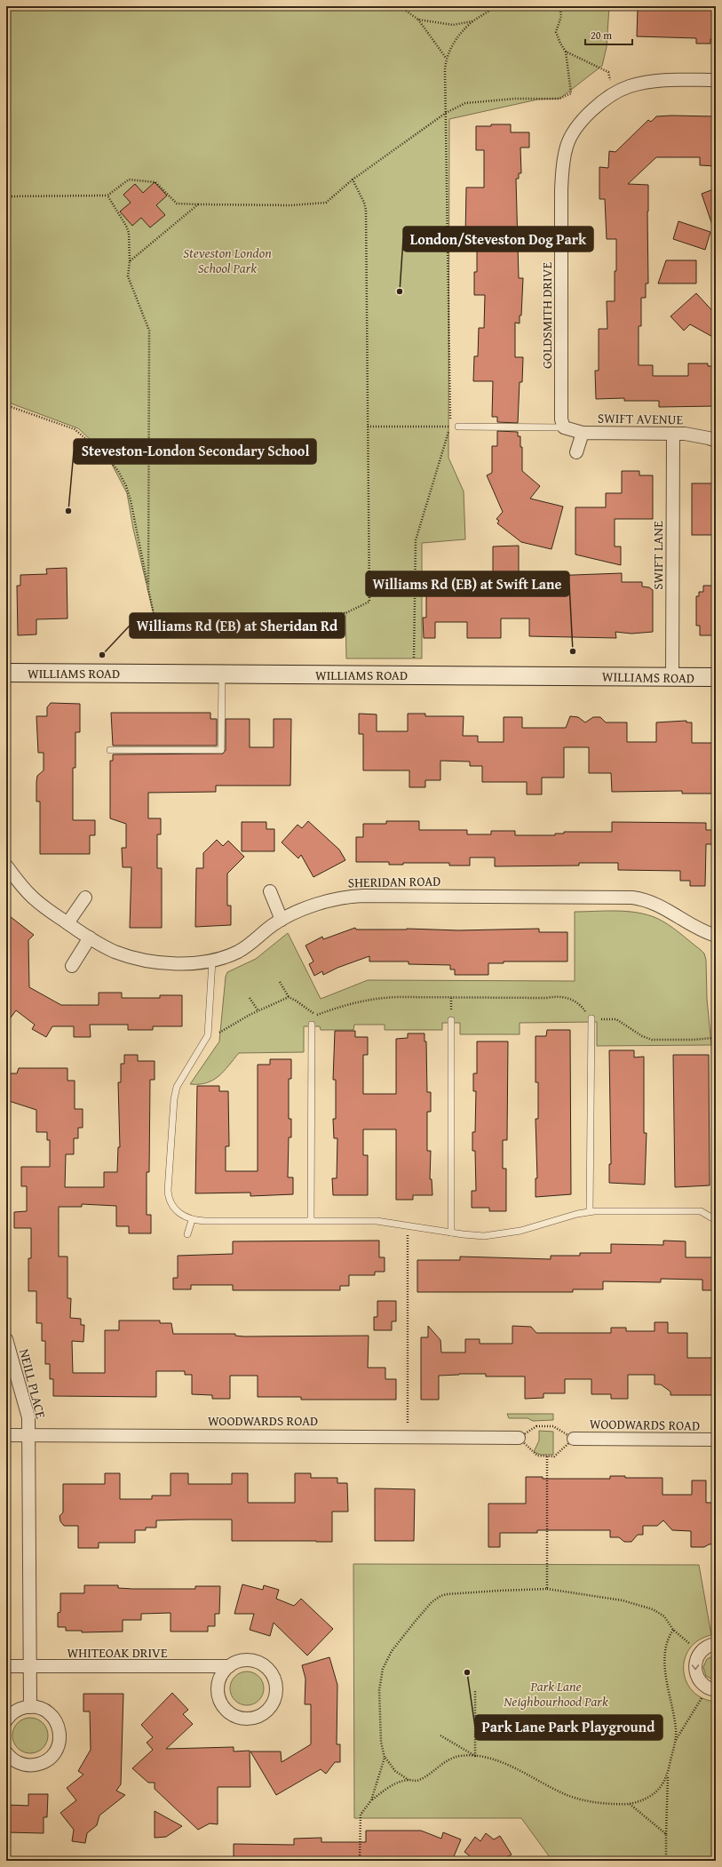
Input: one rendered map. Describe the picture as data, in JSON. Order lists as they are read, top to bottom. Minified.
{"streets":{"street":["GOLDSMITH DRIVE","SWIFT AVENUE","SWIFT LANE","WILLIAMS ROAD","SHERIDAN ROAD","NEILL PLACE","WOODWARDS ROAD","WHITEOAK DRIVE"]},"crossings":[["SWIFT AVENUE","SWIFT LANE"],["SWIFT LANE","WILLIAMS ROAD"],["NEILL PLACE","WOODWARDS ROAD"],["NEILL PLACE","WHITEOAK DRIVE"]],"parks":["Steveston London School Park","Park Lane Neighbourhood Park"],"places":["London/Steveston Dog Park","Steveston-London Secondary School","Williams Rd (EB) at Swift Lane","Williams Rd (EB) at Sheridan Rd","Park Lane Park Playground"],"scale_bar":"20 m"}
